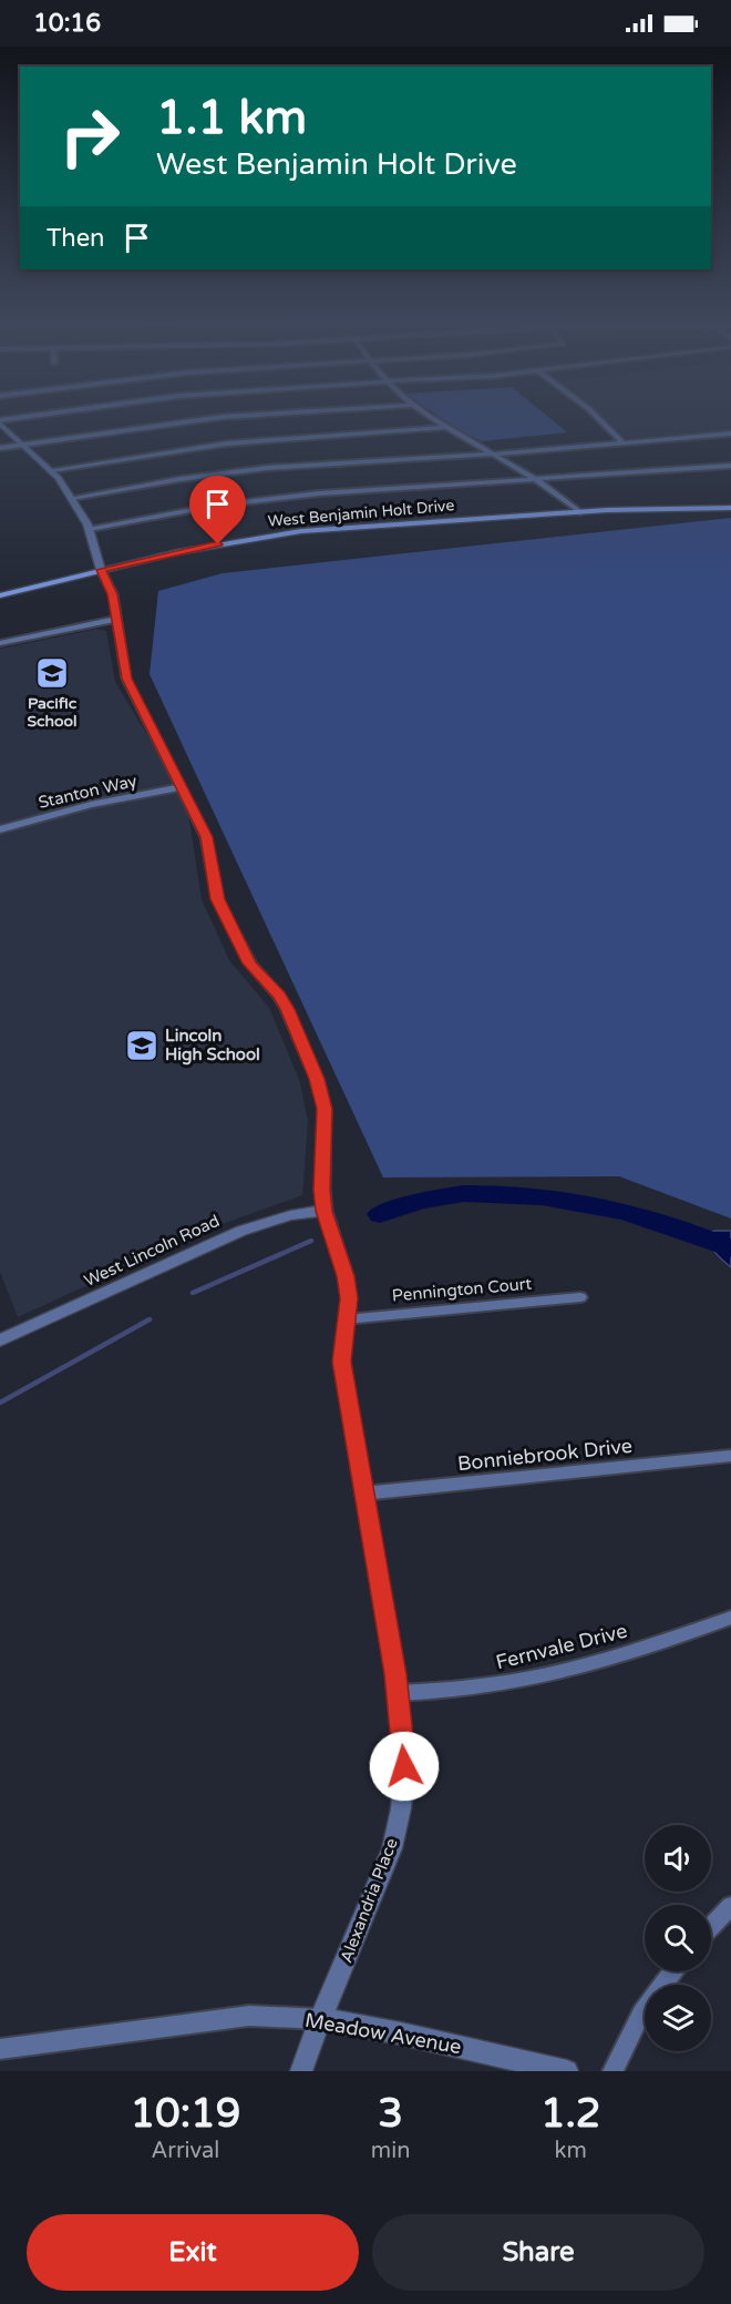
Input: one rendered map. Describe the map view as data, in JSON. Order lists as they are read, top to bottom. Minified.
{"streets":{"main road":["West Benjamin Holt Drive"],"street":["Stanton Way","West Lincoln Road","Pennington Court","Bonniebrook Drive","Fernvale Drive","Alexandria Place","Meadow Avenue"]},"crossings":[["West Benjamin Holt Drive","Alexandria Place"],["Stanton Way","Alexandria Place"],["West Lincoln Road","Alexandria Place"],["Pennington Court","Alexandria Place"],["Bonniebrook Drive","Alexandria Place"],["Fernvale Drive","Alexandria Place"],["Alexandria Place","Meadow Avenue"]],"places":{"school or university":["Pacific School","Lincoln High School"]},"page":{"status":"10:16","turn":["1.1 km","West Benjamin Holt Drive"],"then":"Then","eta":["10:19","Arrival","3","min","1.2","km"],"buttons":["Exit","Share"]}}
